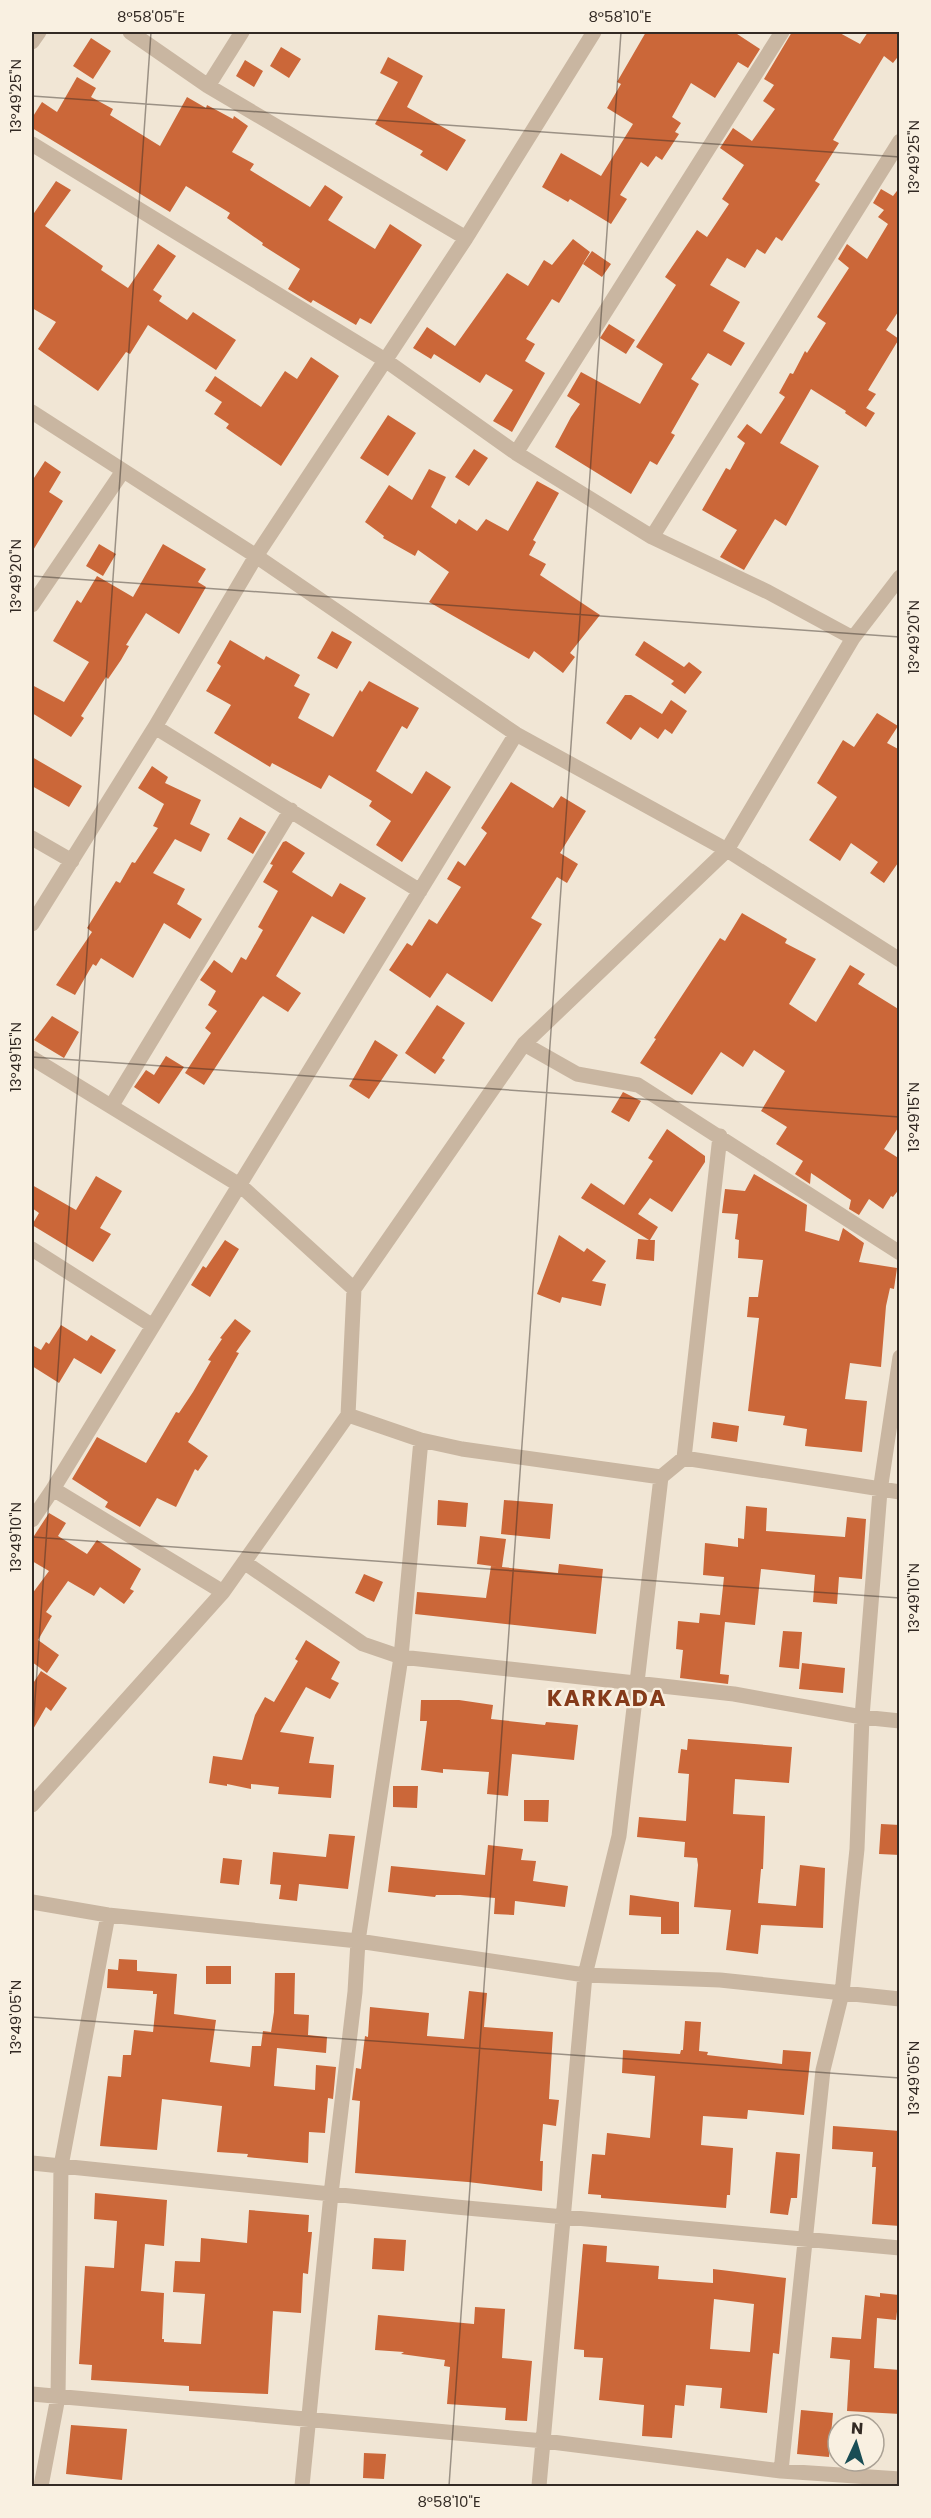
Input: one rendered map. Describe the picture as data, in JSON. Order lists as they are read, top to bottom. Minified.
{"districts":["KARKADA"],"north":"top","coordinates":["8°58'05\"E","8°58'10\"E","13°49'25\"N","13°49'20\"N","13°49'15\"N","13°49'10\"N","13°49'05\"N"]}
